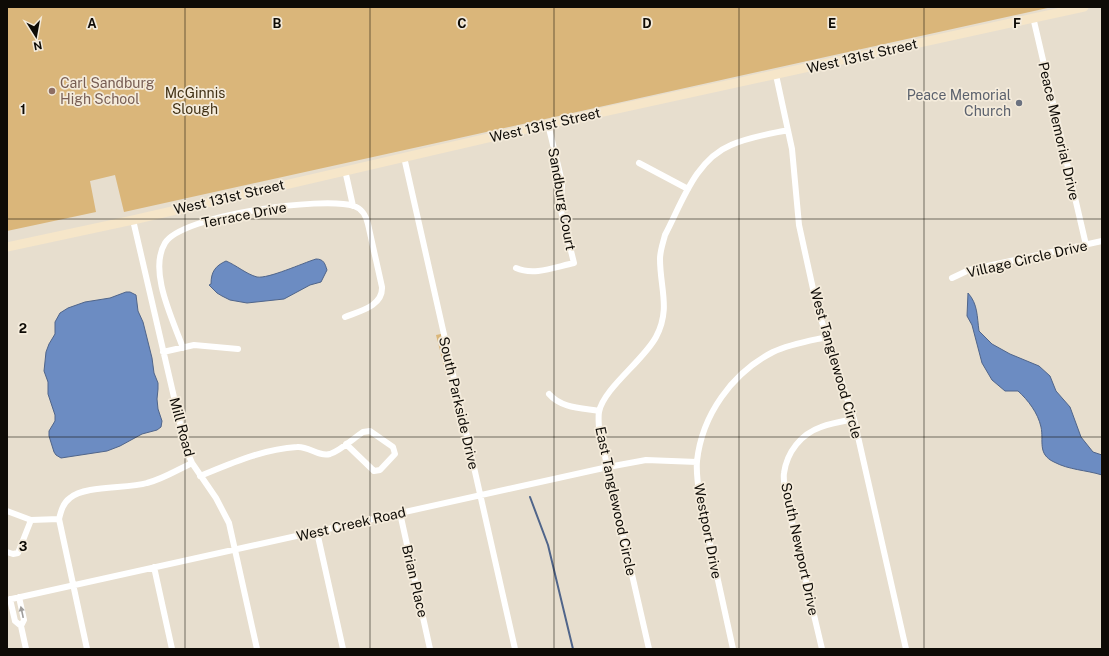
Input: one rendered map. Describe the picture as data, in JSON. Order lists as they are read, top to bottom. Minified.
{"streets":{"street":["West 131st Street","Peace Memorial Drive","Sandburg Court","Terrace Drive","Village Circle Drive","West Tanglewood Circle","South Parkside Drive","Mill Road","East Tanglewood Circle","West Creek Road","Westport Drive","South Newport Drive","Brian Place"]},"crossings":[["West 131st Street","Peace Memorial Drive"],["West 131st Street","Sandburg Court"],["West 131st Street","West Tanglewood Circle"],["West 131st Street","South Parkside Drive"],["West 131st Street","Mill Road"],["Peace Memorial Drive","Village Circle Drive"],["West Tanglewood Circle","East Tanglewood Circle"],["West Tanglewood Circle","Westport Drive"],["West Tanglewood Circle","South Newport Drive"],["South Parkside Drive","West Creek Road"],["Mill Road","West Creek Road"],["East Tanglewood Circle","West Creek Road"],["West Creek Road","Westport Drive"],["West Creek Road","Brian Place"]],"parks":["McGinnis Slough"],"places":["Carl Sandburg High School","Peace Memorial Church"],"north":"bottom","grid":{"columns":["A","B","C","D","E","F"],"rows":["1","2","3"]}}
